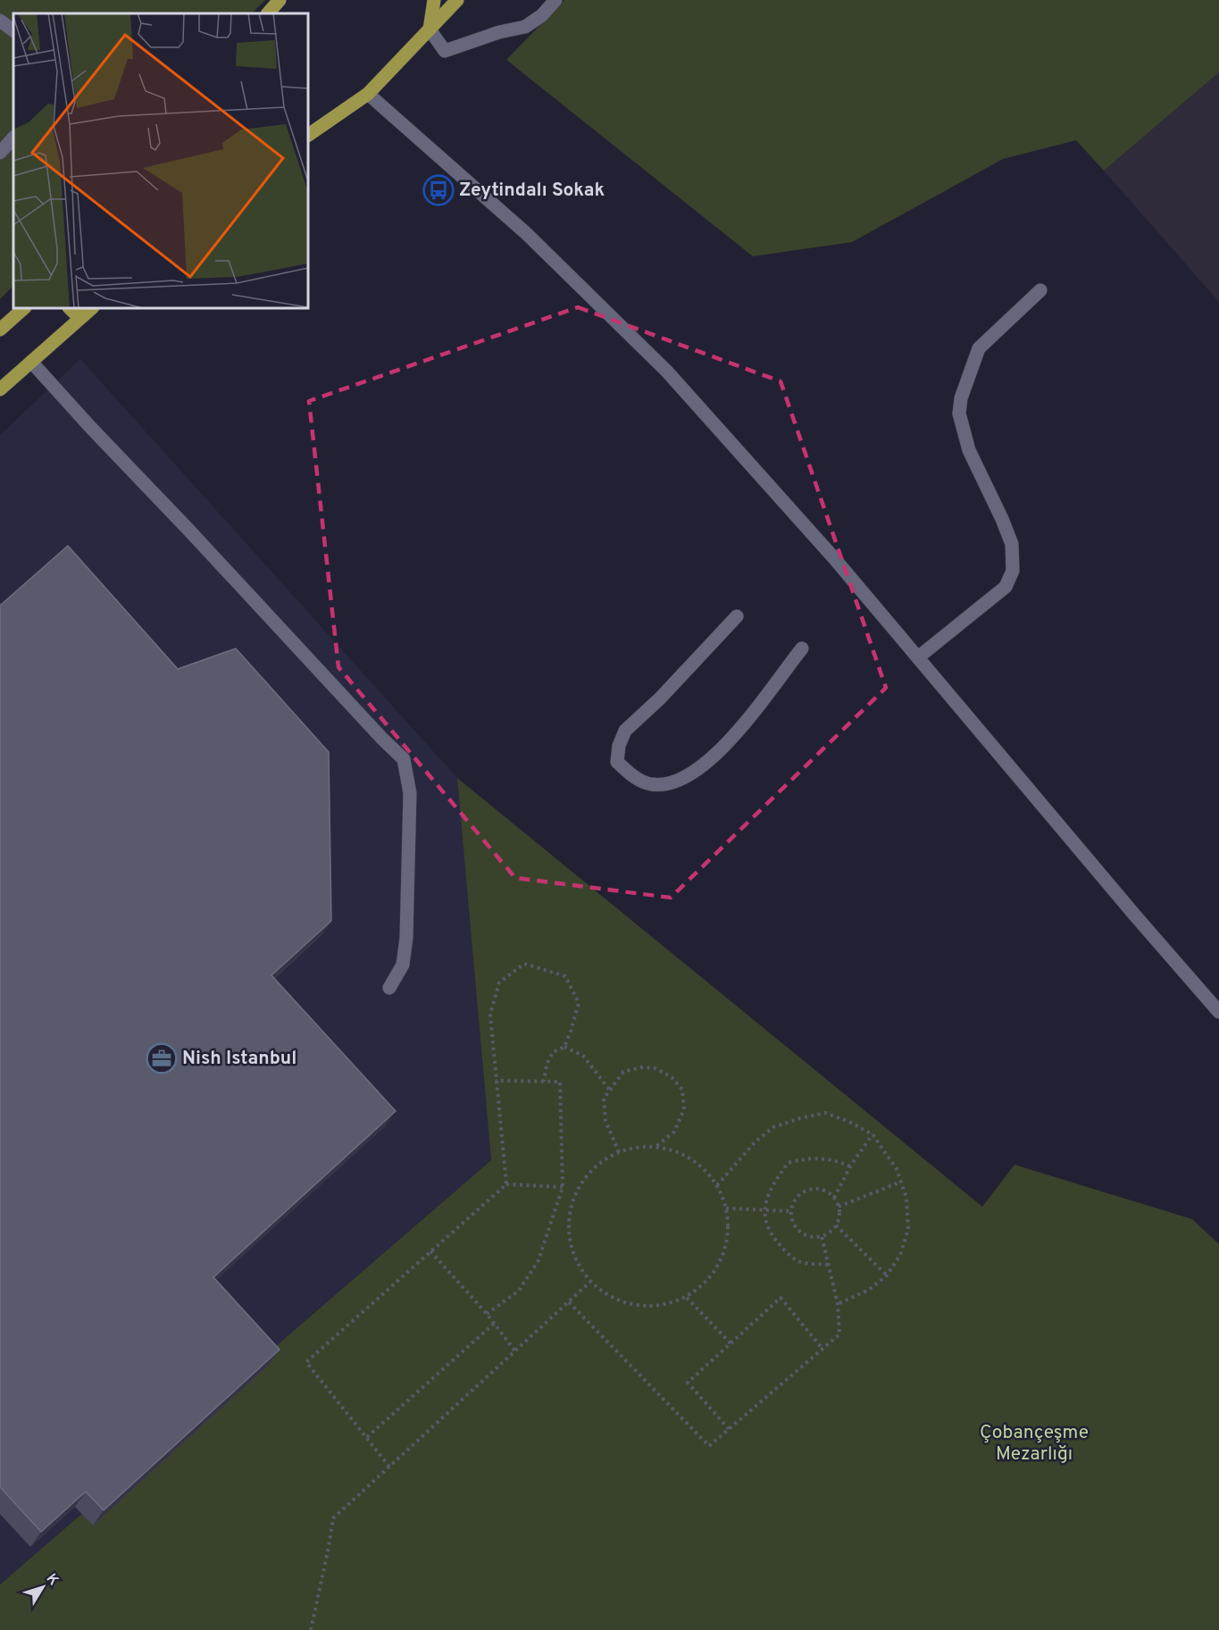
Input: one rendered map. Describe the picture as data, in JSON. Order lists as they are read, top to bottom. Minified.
{"parks":["Çobançeşme Mezarlığı"],"places":{"bus stop":["Zeytindalı Sokak"],"office":["Nish Istanbul"]},"north":"top right"}
